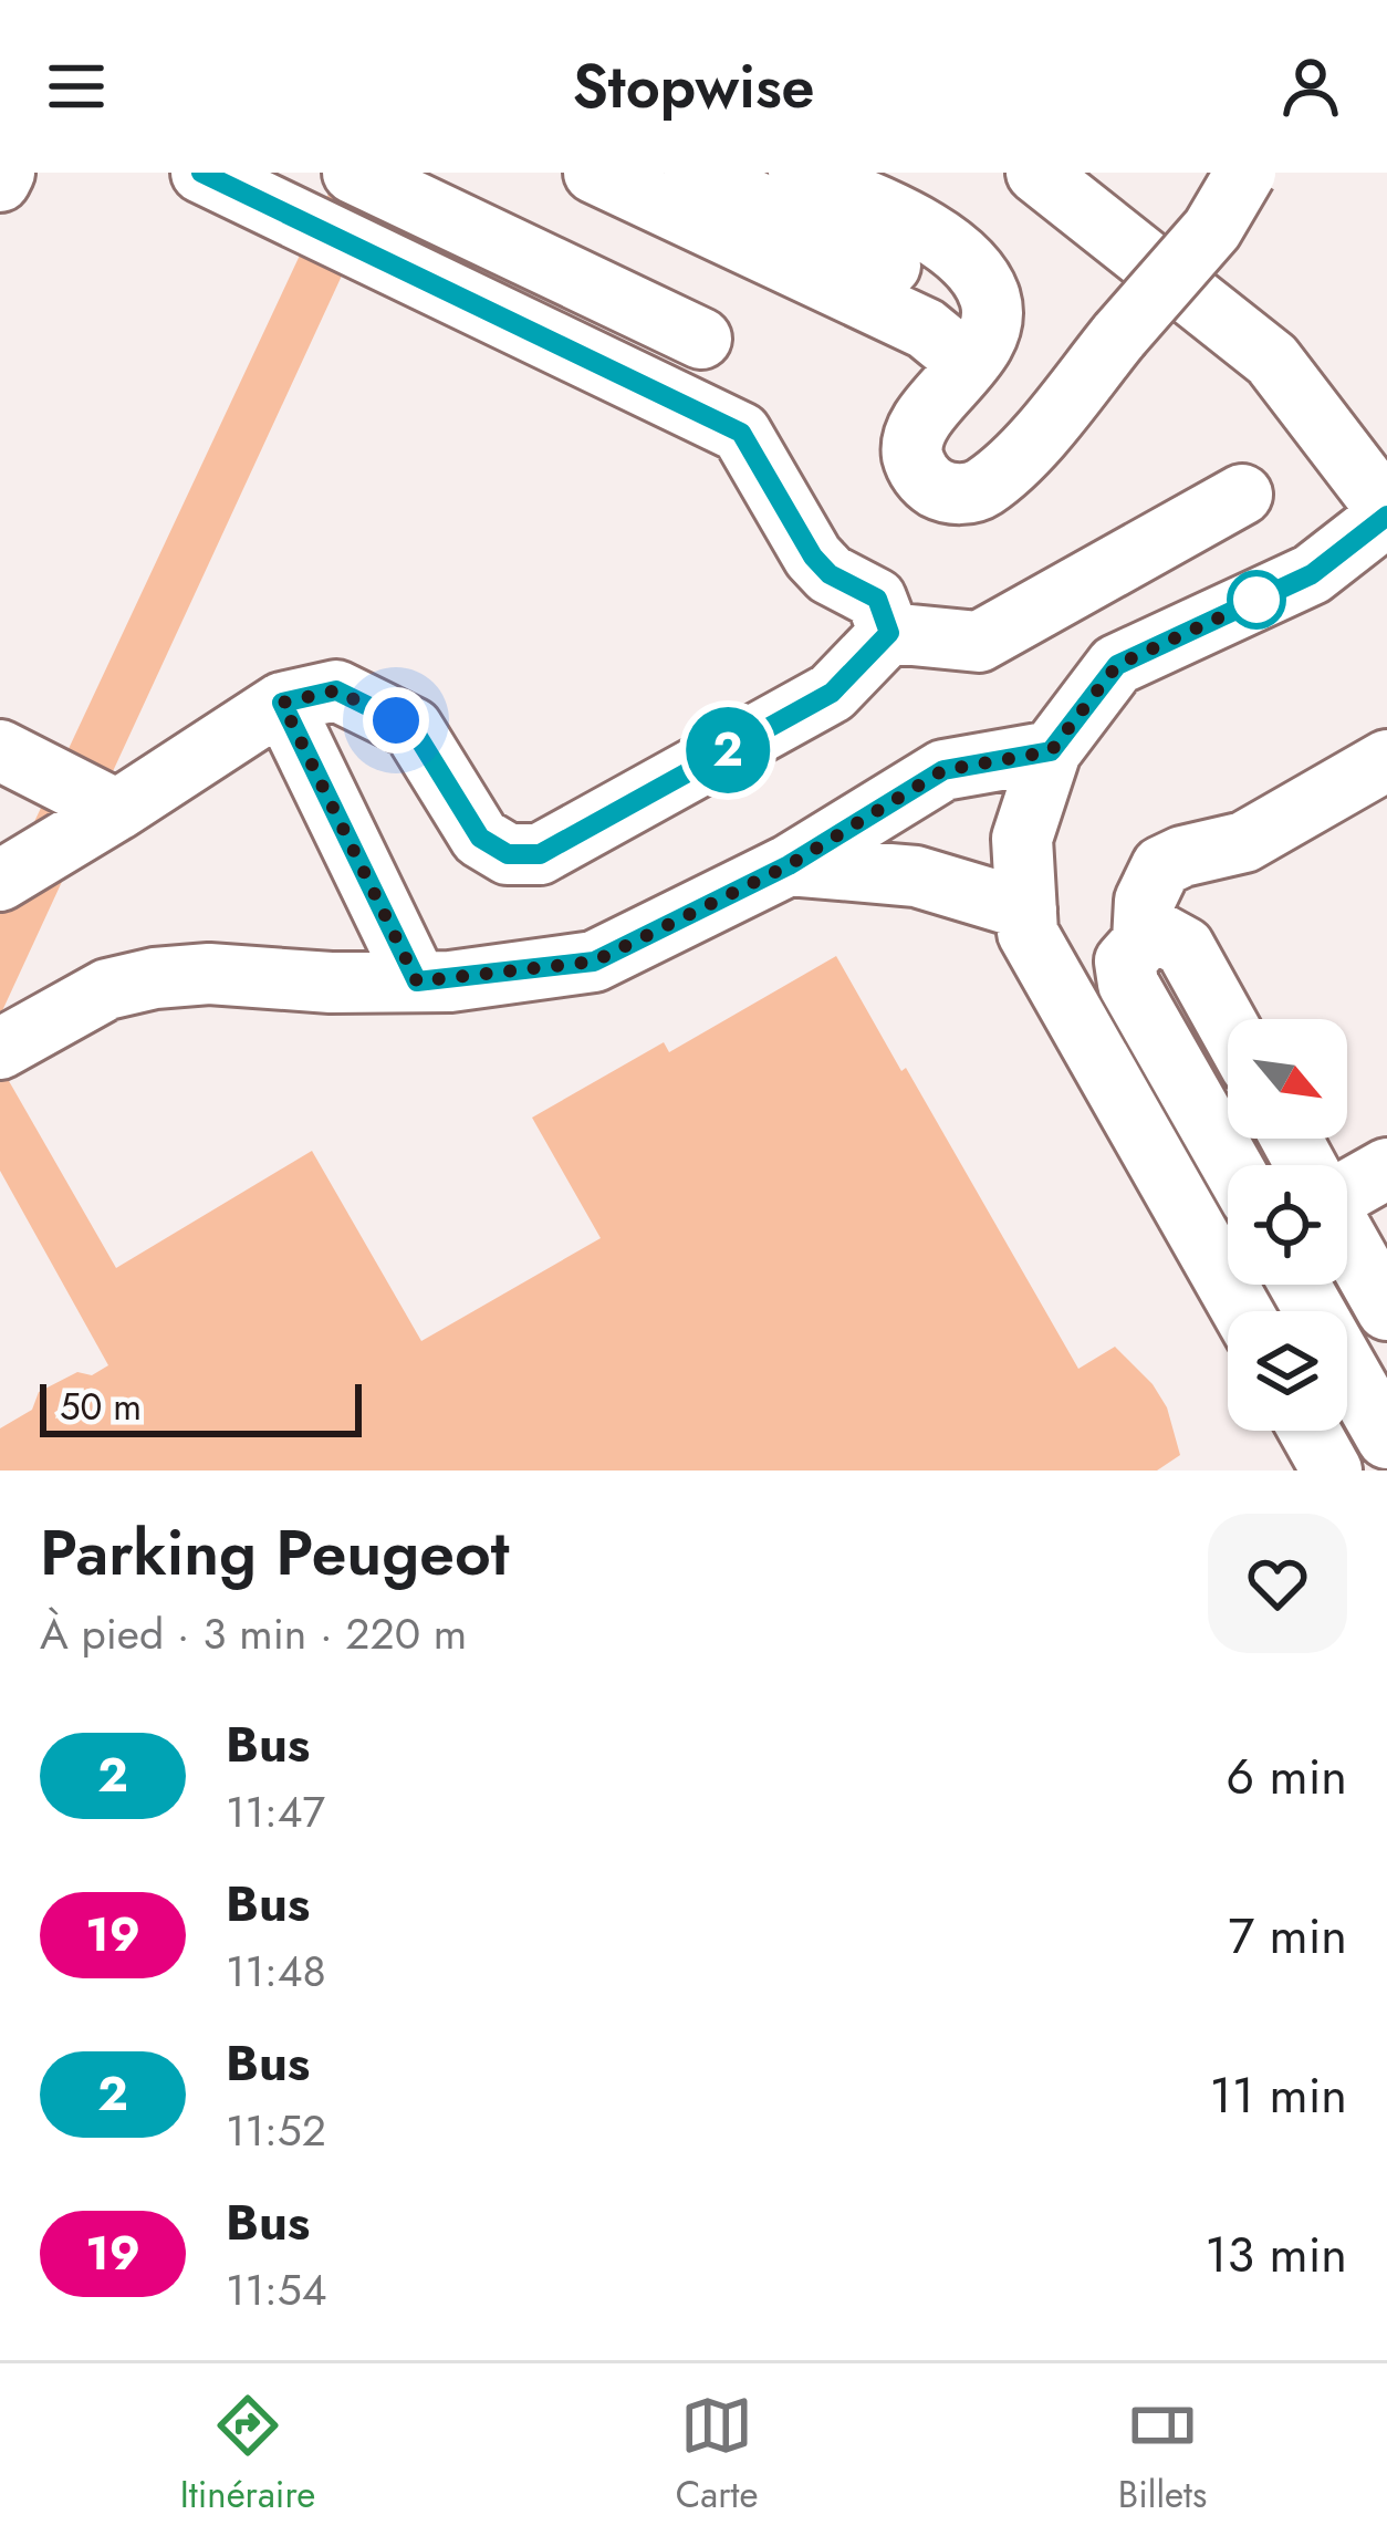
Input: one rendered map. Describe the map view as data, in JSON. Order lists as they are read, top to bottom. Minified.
{"lines":["bus line 2"],"scale_bar":"50 m","north":"bottom right","page":{"header":"Stopwise","on_map":"2","scale":"50 m","heading":["Parking Peugeot","À pied · 3 min · 220 m"],"list":[{"mark":"2","name":"Bus","note":"11:47","value":"6 min"},{"mark":"19","name":"Bus","note":"11:48","value":"7 min"},{"mark":"2","name":"Bus","note":"11:52","value":"11 min"},{"mark":"19","name":"Bus","note":"11:54","value":"13 min"}],"tabs":["Itinéraire","Carte","Billets"]}}
